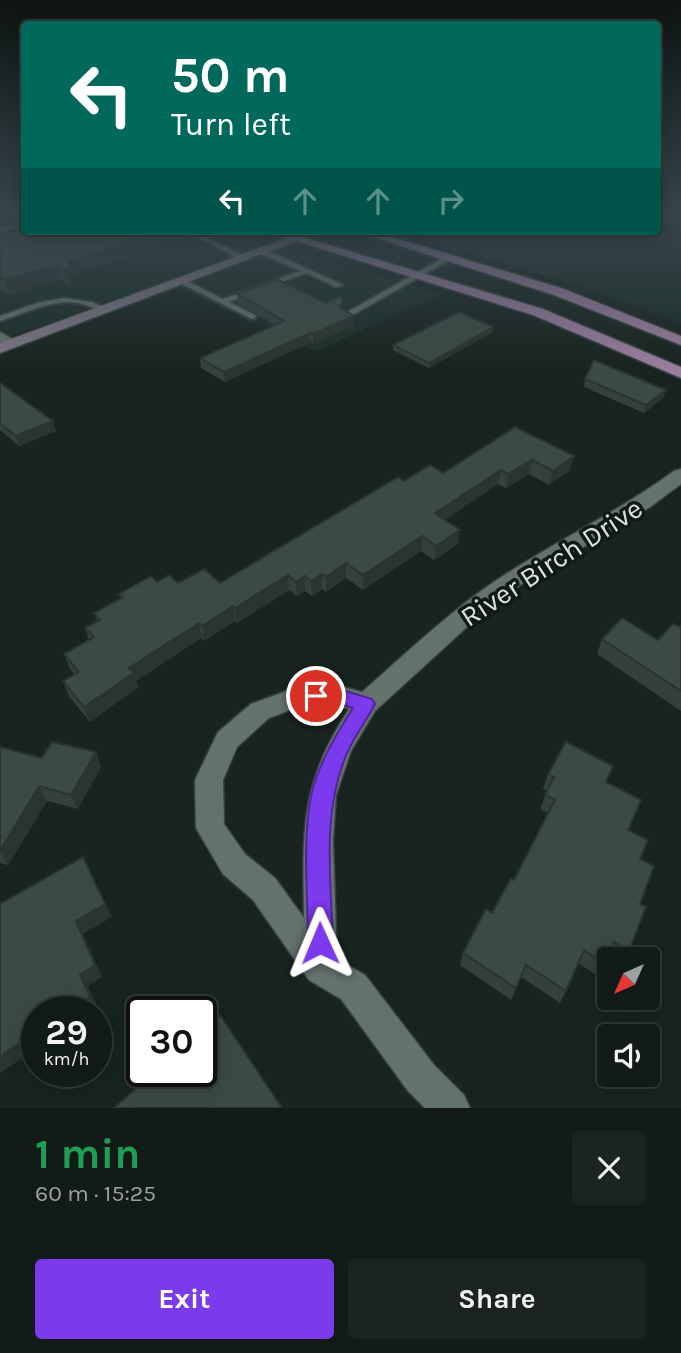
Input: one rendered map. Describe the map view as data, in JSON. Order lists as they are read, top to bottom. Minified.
{"streets":{"street":["River Birch Drive"]},"north":"bottom left","page":{"turn":["50 m","Turn left"],"speed":"29 km/h","limit":"30","heading":["1 min","60 m · 15:25"],"buttons":["Exit","Share"]}}
